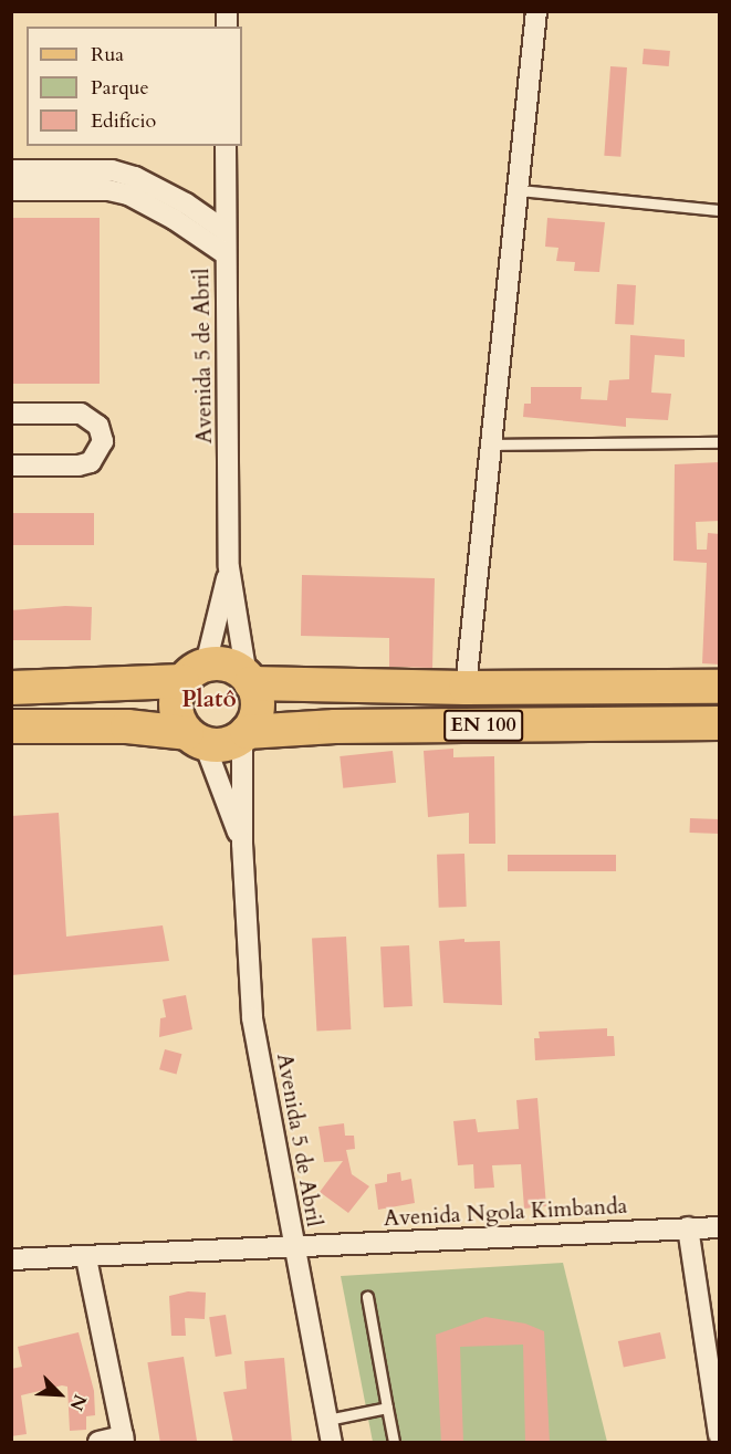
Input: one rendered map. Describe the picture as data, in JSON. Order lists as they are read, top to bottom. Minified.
{"streets":{"main road":["EN 100"],"street":["Avenida 5 de Abril","Avenida Ngola Kimbanda"]},"crossings":[["Avenida 5 de Abril","EN 100"],["Avenida 5 de Abril","Avenida Ngola Kimbanda"]],"districts":["Platô"],"legend":["Rua","Parque","Edifício"],"north":"bottom right"}
